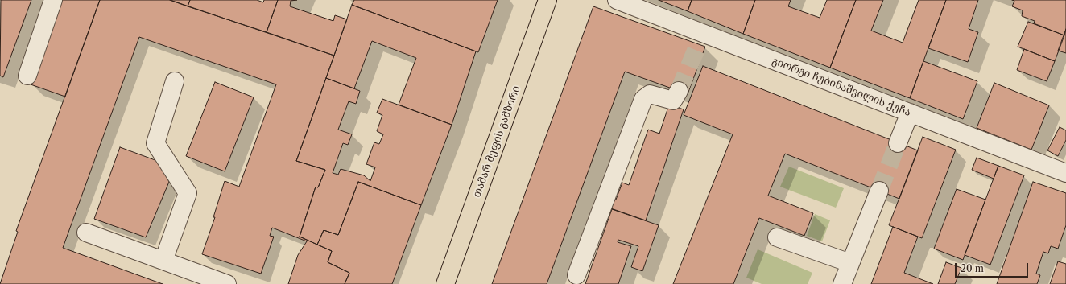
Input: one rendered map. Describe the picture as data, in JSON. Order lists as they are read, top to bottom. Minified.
{"streets":{"main road":["თამარ მეფის გამზირი"],"street":["გიორგი ჩუბინაშვილის ქუჩა"]},"scale_bar":"20 m"}
